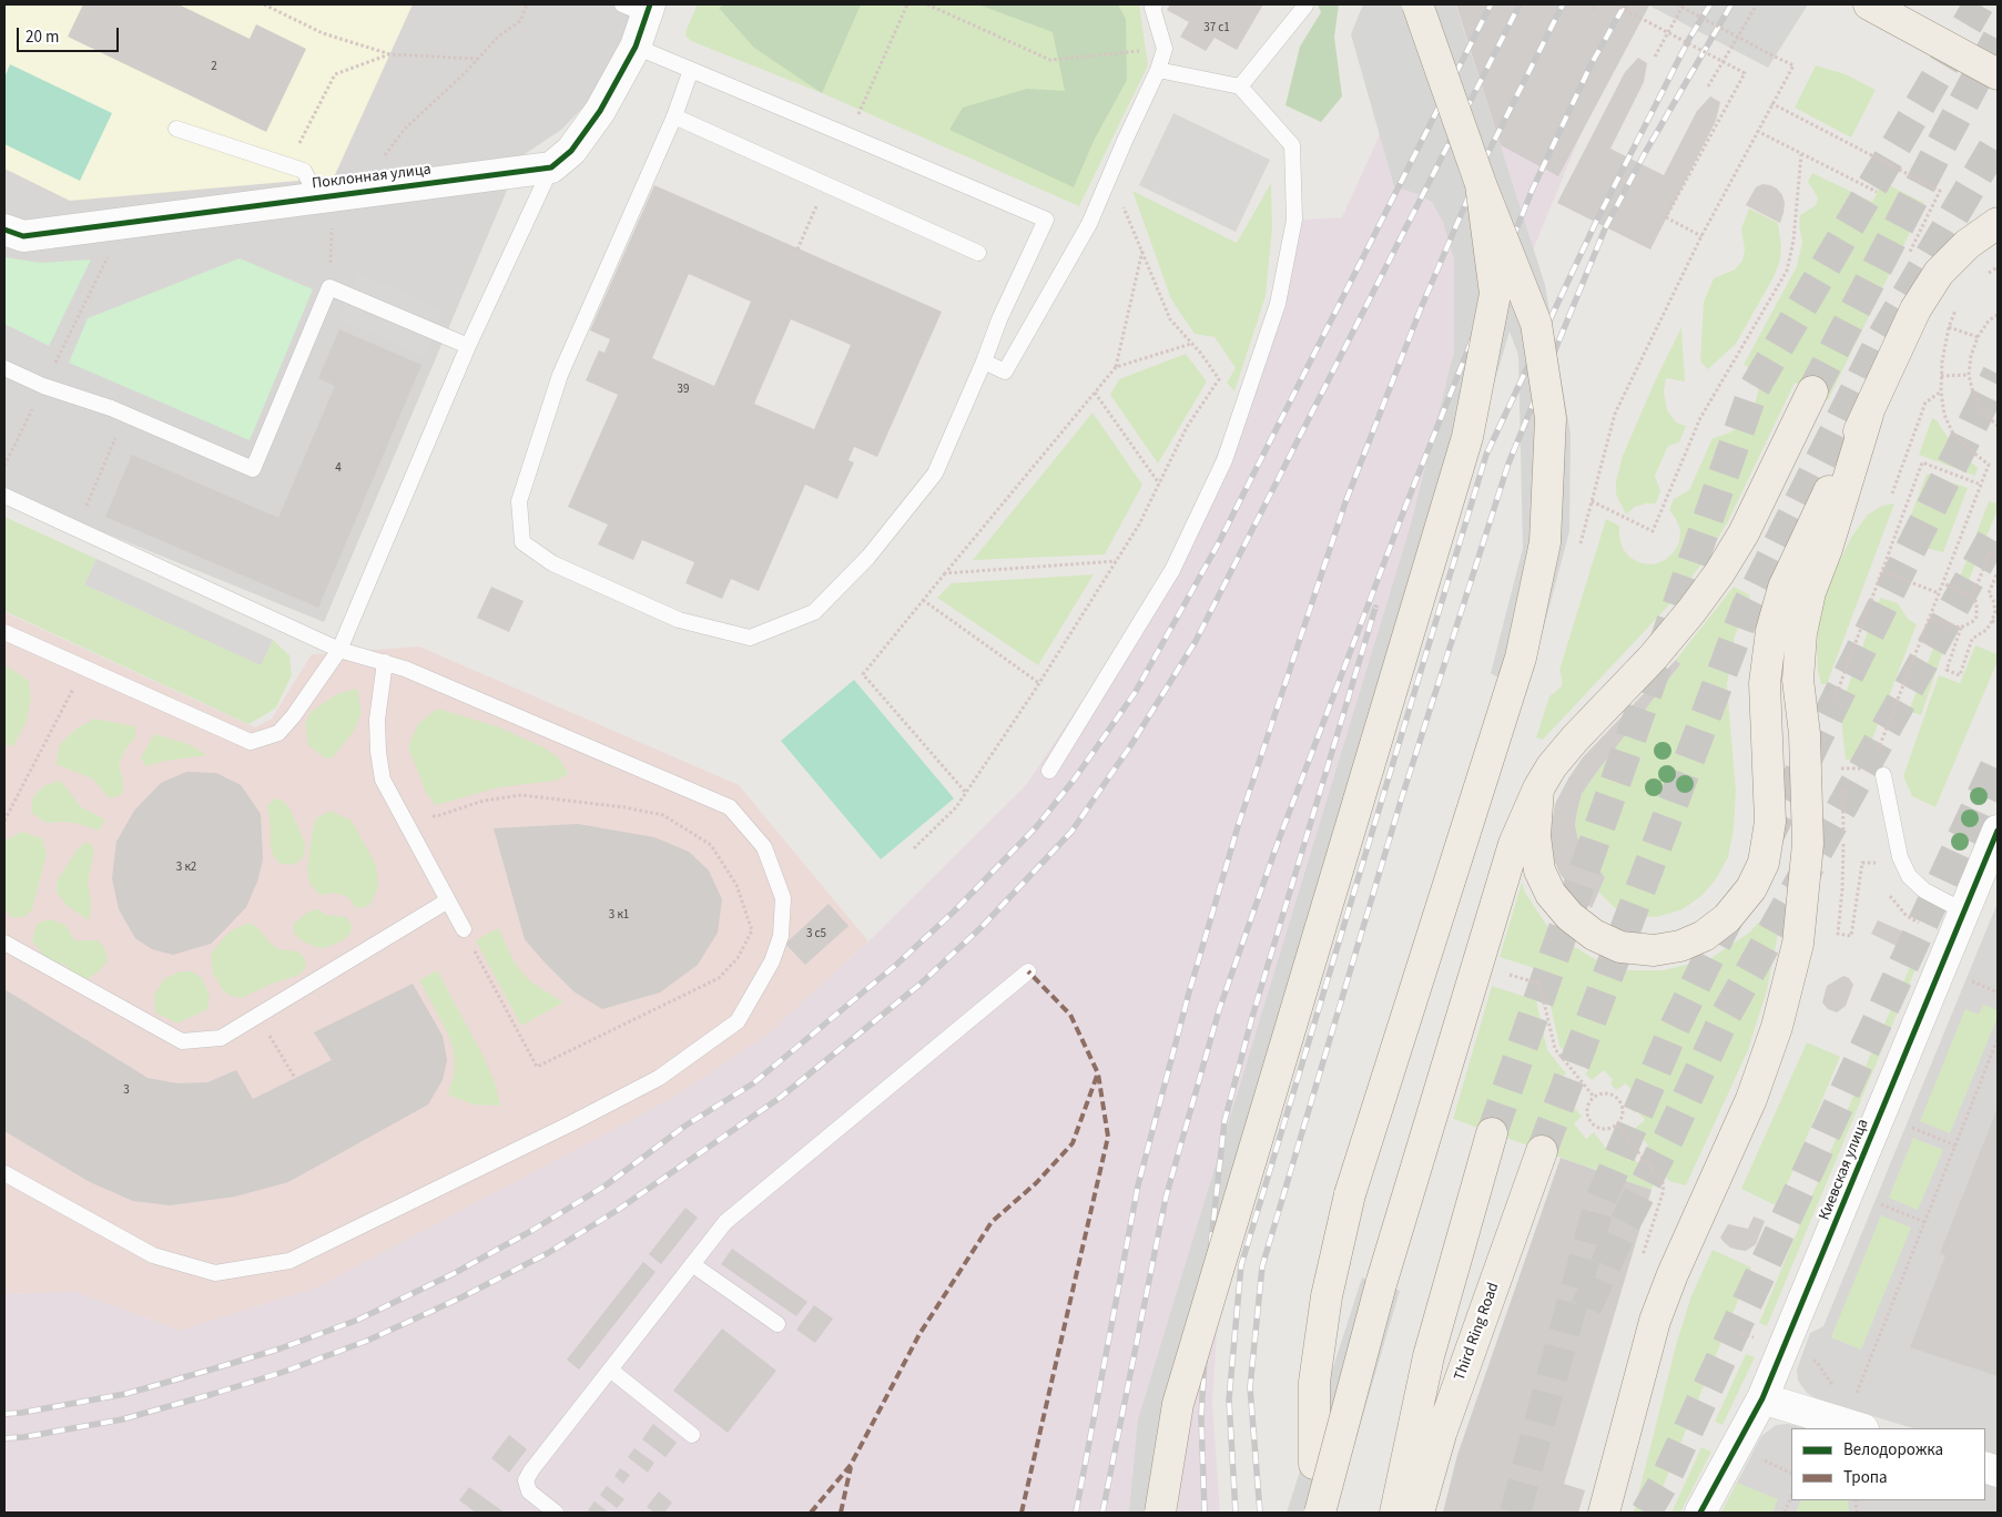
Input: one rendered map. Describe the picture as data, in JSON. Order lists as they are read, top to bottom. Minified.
{"streets":{"main road":["Third Ring Road"],"street":["Поклонная улица","Киевская улица"]},"house_numbers":["37 с1","2","39","4","3 к2","3 к1","3 с5","3"],"legend":["Велодорожка","Тропа"],"scale_bar":"20 m"}
